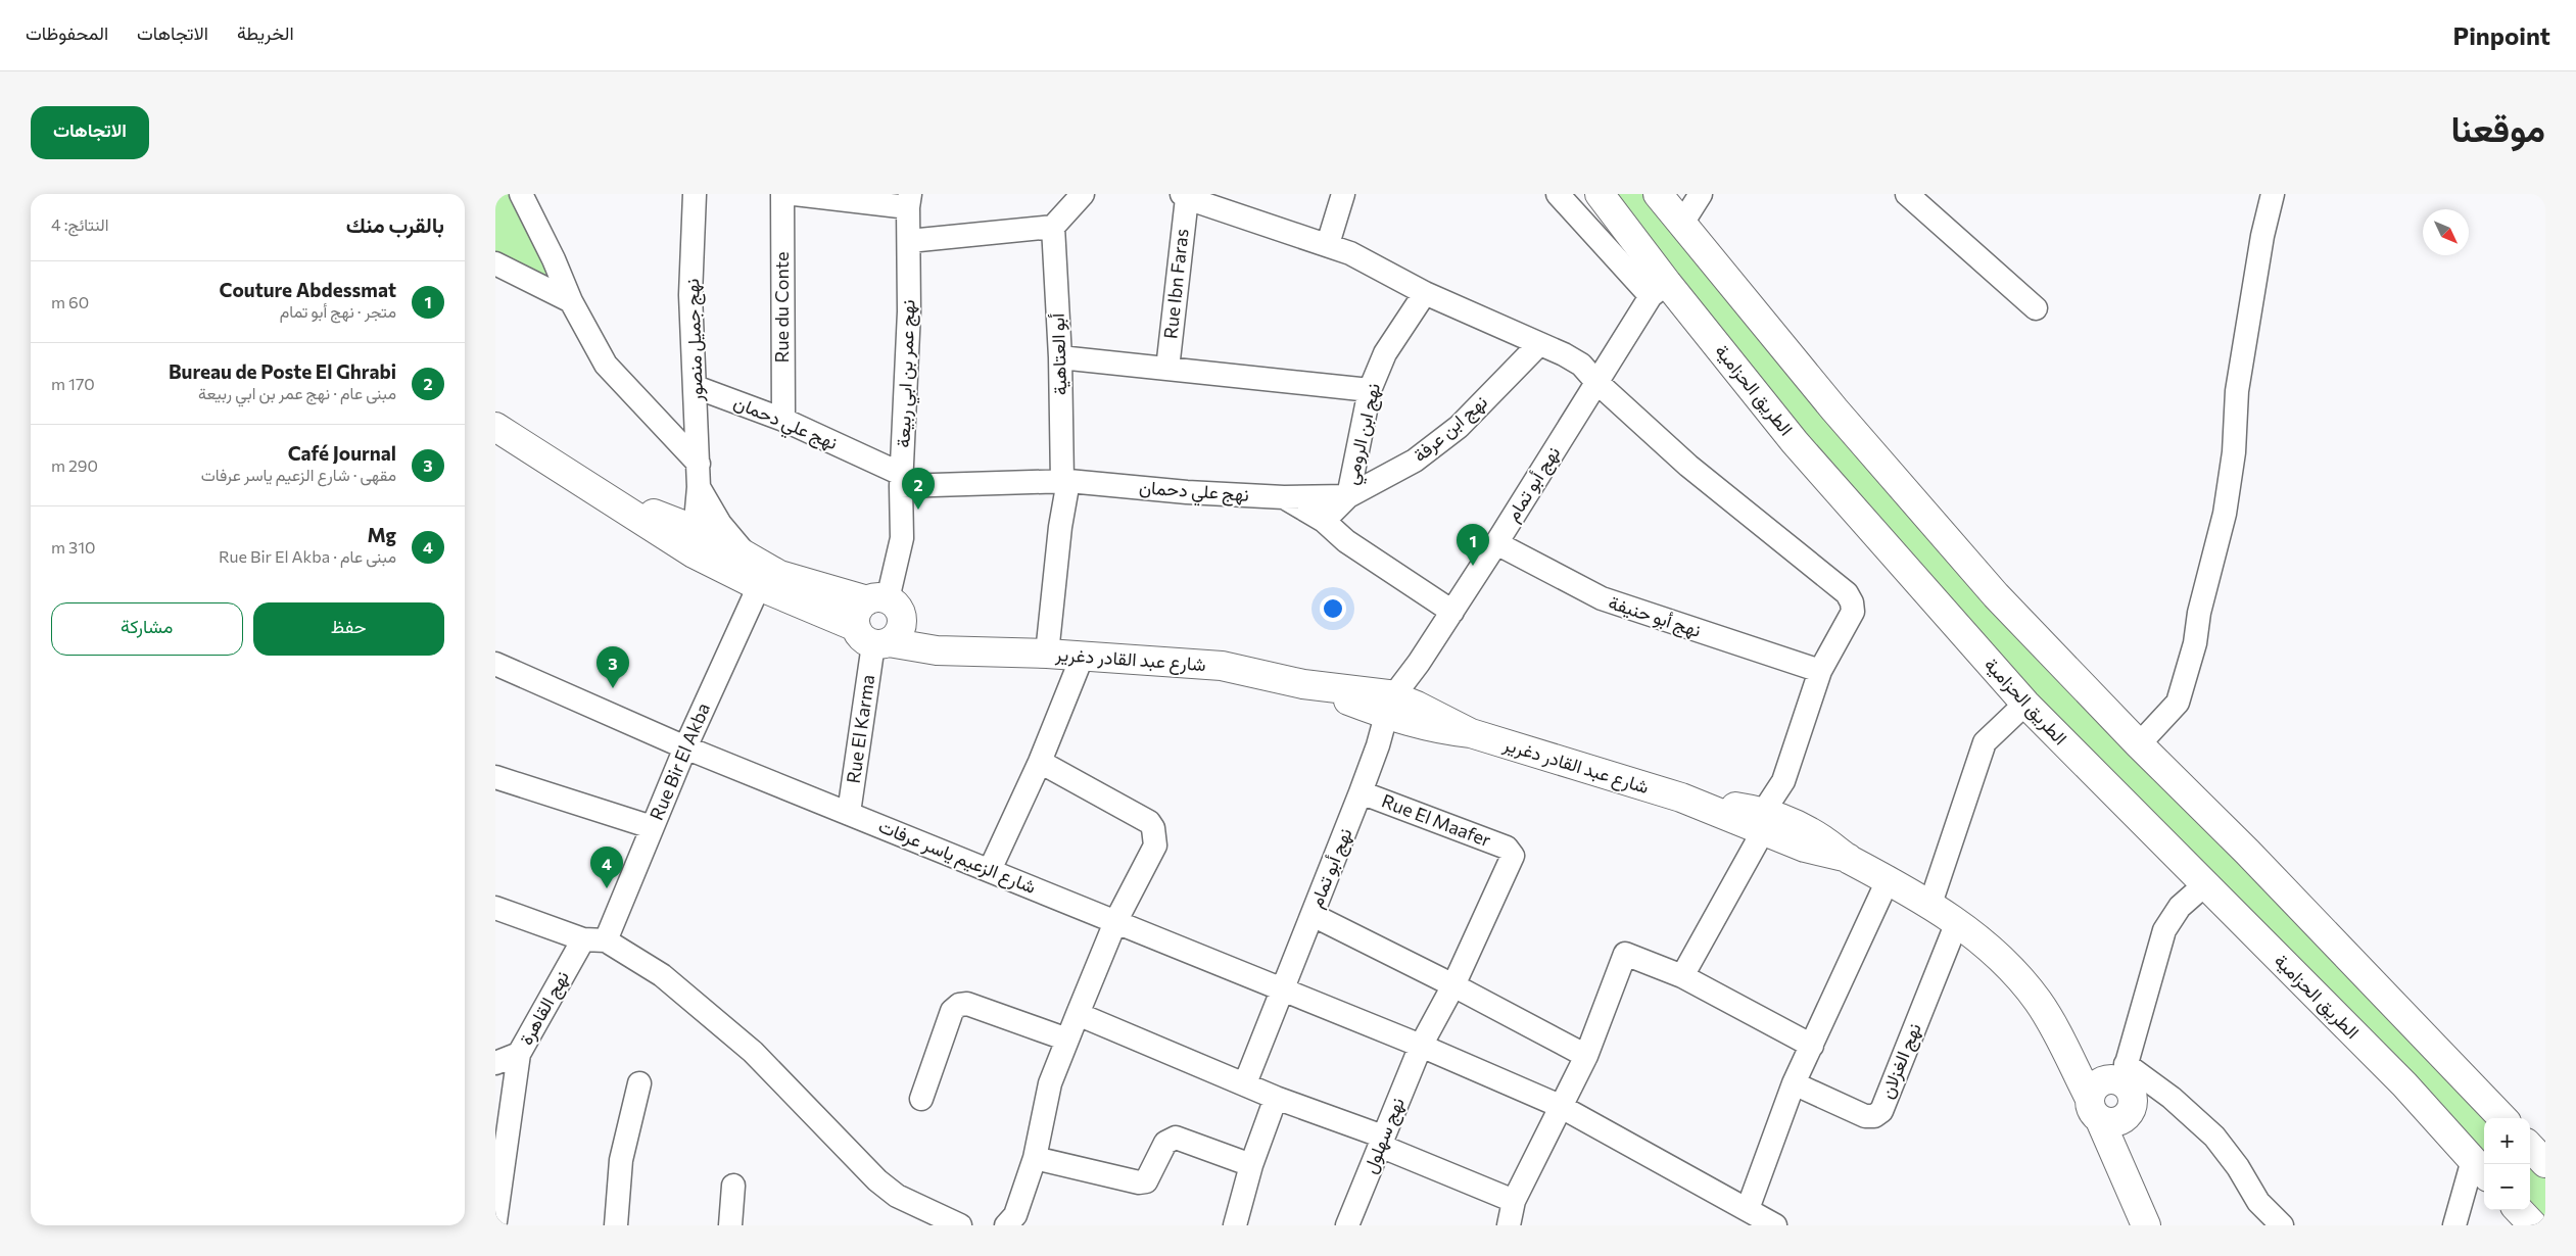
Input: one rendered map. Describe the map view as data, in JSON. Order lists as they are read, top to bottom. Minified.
{"streets":{"main road":["الطريق الحزامية","شارع عبد القادر دغرير"],"street":["Rue Ibn Faras","Rue du Conte","نهج جميل منصور","أبو العتاهية","نهج عمر بن ابي ربيعة","نهج علي دحمان","نهج ابن عرفة","نهج ابن الرومي","نهج أبو تمام","نهج أبو حنيفة","Rue El Karma","Rue Bir El Akba","Rue El Maafer","شارع الزعيم ياسر عرفات","نهج القاهرة","نهج الغزلان","نهج سهلول"]},"crossings":[["Rue du Conte","نهج علي دحمان"],["نهج جميل منصور","نهج علي دحمان"],["نهج جميل منصور","شارع عبد القادر دغرير"],["أبو العتاهية","نهج علي دحمان"],["أبو العتاهية","شارع عبد القادر دغرير"],["نهج عمر بن ابي ربيعة","نهج علي دحمان"],["نهج عمر بن ابي ربيعة","شارع عبد القادر دغرير"],["نهج عمر بن ابي ربيعة","Rue El Karma"],["الطريق الحزامية","نهج أبو تمام"],["نهج علي دحمان","نهج أبو تمام"],["نهج ابن عرفة","نهج ابن الرومي"],["نهج أبو تمام","نهج أبو حنيفة"],["نهج أبو تمام","شارع عبد القادر دغرير"],["نهج أبو تمام","Rue El Maafer"],["نهج أبو تمام","شارع الزعيم ياسر عرفات"],["شارع عبد القادر دغرير","Rue El Karma"],["شارع عبد القادر دغرير","Rue Bir El Akba"],["شارع عبد القادر دغرير","نهج الغزلان"],["Rue El Karma","شارع الزعيم ياسر عرفات"],["Rue Bir El Akba","شارع الزعيم ياسر عرفات"],["Rue El Maafer","نهج سهلول"],["شارع الزعيم ياسر عرفات","نهج سهلول"]],"north":"bottom right","page":{"header":"Pinpoint","nav":["الخريطة","الاتجاهات","المحفوظات"],"title":"موقعنا","buttons":["الاتجاهات",["حفظ","مشاركة"]],"heading":["بالقرب منك","النتائج: 4"],"list":[{"mark":"1","name":"Couture Abdessmat","note":"متجر · نهج أبو تمام","value":"60 m"},{"mark":"2","name":"Bureau de Poste El Ghrabi","note":"مبنى عام · نهج عمر بن ابي ربيعة","value":"170 m"},{"mark":"3","name":"Café Journal","note":"مقهى · شارع الزعيم ياسر عرفات","value":"290 m"},{"mark":"4","name":"Mg","note":"مبنى عام · Rue Bir El Akba","value":"310 m"}],"pins":["2","1","3","4"],"map_buttons":["+","−"]}}
